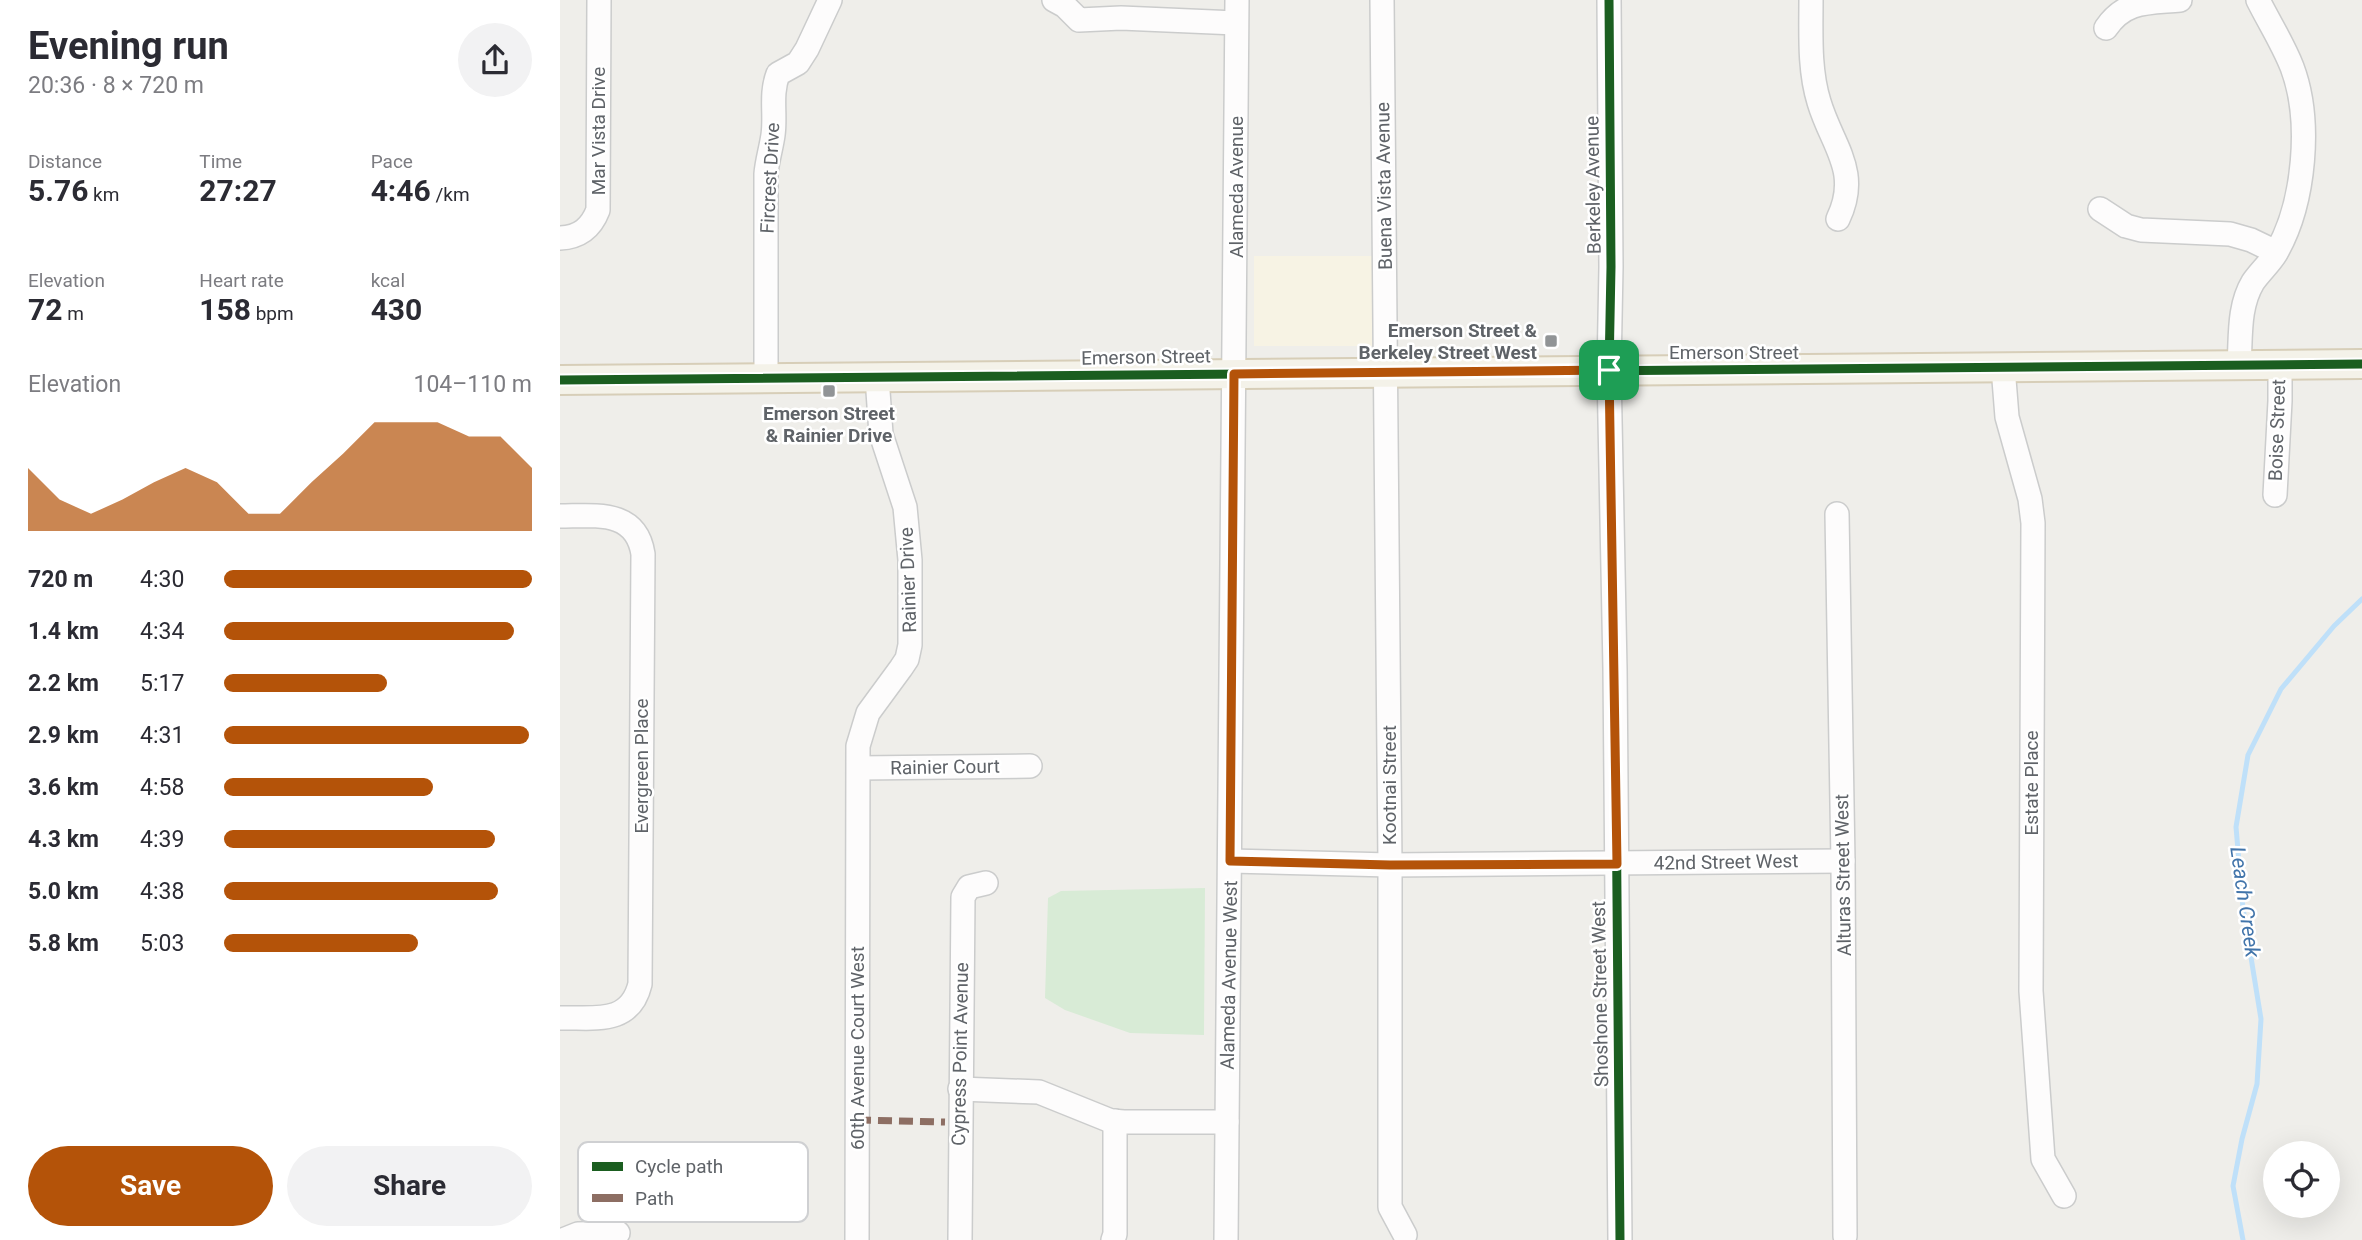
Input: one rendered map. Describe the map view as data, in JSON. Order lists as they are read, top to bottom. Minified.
{"streets":{"main road":["Emerson Street"],"street":["Mar Vista Drive","Fircrest Drive","Berkeley Avenue","Buena Vista Avenue","Alameda Avenue","Boise Street","Rainier Drive","Evergreen Place","Rainier Court","Estate Place","Kootnai Street","42nd Street West","Alturas Street West","Alameda Avenue West","Shoshone Street West","60th Avenue Court West","Cypress Point Avenue"]},"crossings":[["Fircrest Drive","Emerson Street"],["Berkeley Avenue","Emerson Street"],["Berkeley Avenue","Shoshone Street West"],["Buena Vista Avenue","Emerson Street"],["Buena Vista Avenue","Kootnai Street"],["Alameda Avenue","Emerson Street"],["Alameda Avenue","Alameda Avenue West"],["Emerson Street","Boise Street"],["Emerson Street","Rainier Drive"],["Emerson Street","Estate Place"],["Emerson Street","Kootnai Street"],["Emerson Street","Alameda Avenue West"],["Emerson Street","Shoshone Street West"],["Rainier Drive","Rainier Court"],["Rainier Drive","60th Avenue Court West"],["Kootnai Street","42nd Street West"],["42nd Street West","Alturas Street West"],["42nd Street West","Alameda Avenue West"],["42nd Street West","Shoshone Street West"]],"water":["Leach Creek"],"places":{"transit":["Emerson Street & Berkeley Street West","Emerson Street & Rainier Drive"]},"legend":["Cycle path","Path"],"page":{"heading":["Evening run","20:36 · 8 × 720 m"],"stats":[["Distance","5.76 km"],["Time","27:27"],["Pace","4:46 /km"],["Elevation","72 m"],["Heart rate","158 bpm"],["kcal","430"]],"chart":["Elevation","104–110 m"],"list":[{"name":"720 m","note":"4:30"},{"name":"1.4 km","note":"4:34"},{"name":"2.2 km","note":"5:17"},{"name":"2.9 km","note":"4:31"},{"name":"3.6 km","note":"4:58"},{"name":"4.3 km","note":"4:39"},{"name":"5.0 km","note":"4:38"},{"name":"5.8 km","note":"5:03"}],"buttons":["Save","Share"]}}
